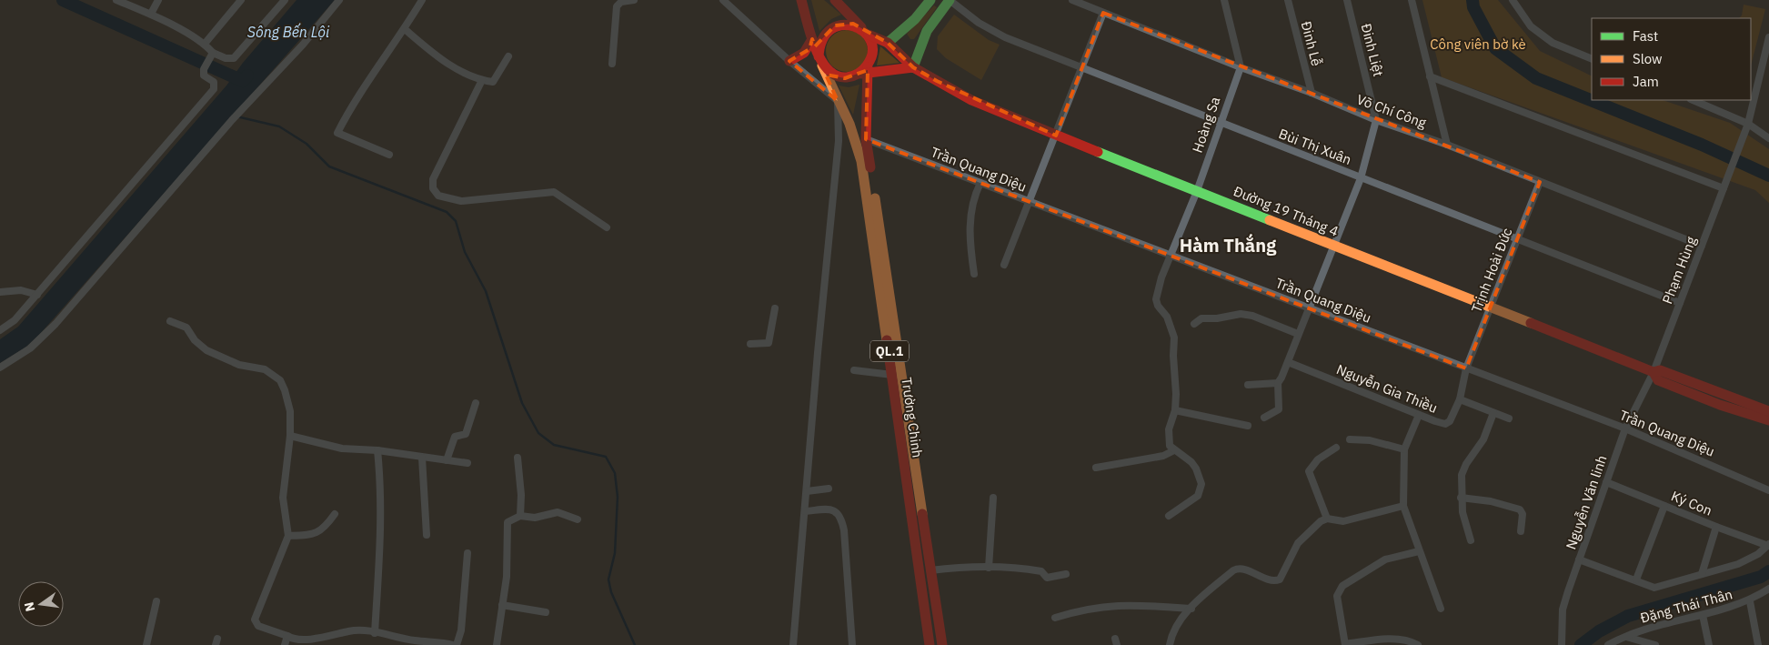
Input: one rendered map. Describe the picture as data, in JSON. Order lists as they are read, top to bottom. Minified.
{"streets":{"main road":["Đường 19 Tháng 4","QL.1","Trường Chinh"],"street":["Đinh Lễ","Đinh Liệt","Võ Chí Công","Hoàng Sa","Bùi Thị Xuân","Trần Quang Diệu","Trịnh Hoài Đức","Phạm Hùng","Nguyễn Gia Thiều","Nguyễn Văn linh","Ký Con","Đặng Thái Thân"]},"crossings":[["Đinh Lễ","Võ Chí Công"],["Đinh Liệt","Võ Chí Công"],["Đinh Liệt","Bùi Thị Xuân"],["Đinh Liệt","Trần Quang Diệu"],["Đinh Liệt","Đường 19 Tháng 4"],["Đinh Liệt","Nguyễn Gia Thiều"],["Võ Chí Công","Hoàng Sa"],["Võ Chí Công","Trịnh Hoài Đức"],["Võ Chí Công","Phạm Hùng"],["Hoàng Sa","Bùi Thị Xuân"],["Hoàng Sa","Trần Quang Diệu"],["Hoàng Sa","Đường 19 Tháng 4"],["Bùi Thị Xuân","Trịnh Hoài Đức"],["Bùi Thị Xuân","Phạm Hùng"],["Trần Quang Diệu","Trịnh Hoài Đức"],["Trần Quang Diệu","Nguyễn Gia Thiều"],["Trần Quang Diệu","Trường Chinh"],["Trần Quang Diệu","Nguyễn Văn linh"],["Đường 19 Tháng 4","Trịnh Hoài Đức"],["Đường 19 Tháng 4","Phạm Hùng"],["Đường 19 Tháng 4","QL.1"],["Đường 19 Tháng 4","Trường Chinh"],["Đường 19 Tháng 4","Nguyễn Văn linh"],["Trịnh Hoài Đức","Nguyễn Gia Thiều"],["Phạm Hùng","Nguyễn Văn linh"],["QL.1","Trường Chinh"],["Nguyễn Văn linh","Ký Con"]],"districts":["Hàm Thắng"],"water":["Sông Bến Lội"],"parks":["Công viên bờ kè"],"legend":["Fast","Slow","Jam"],"north":"left"}
